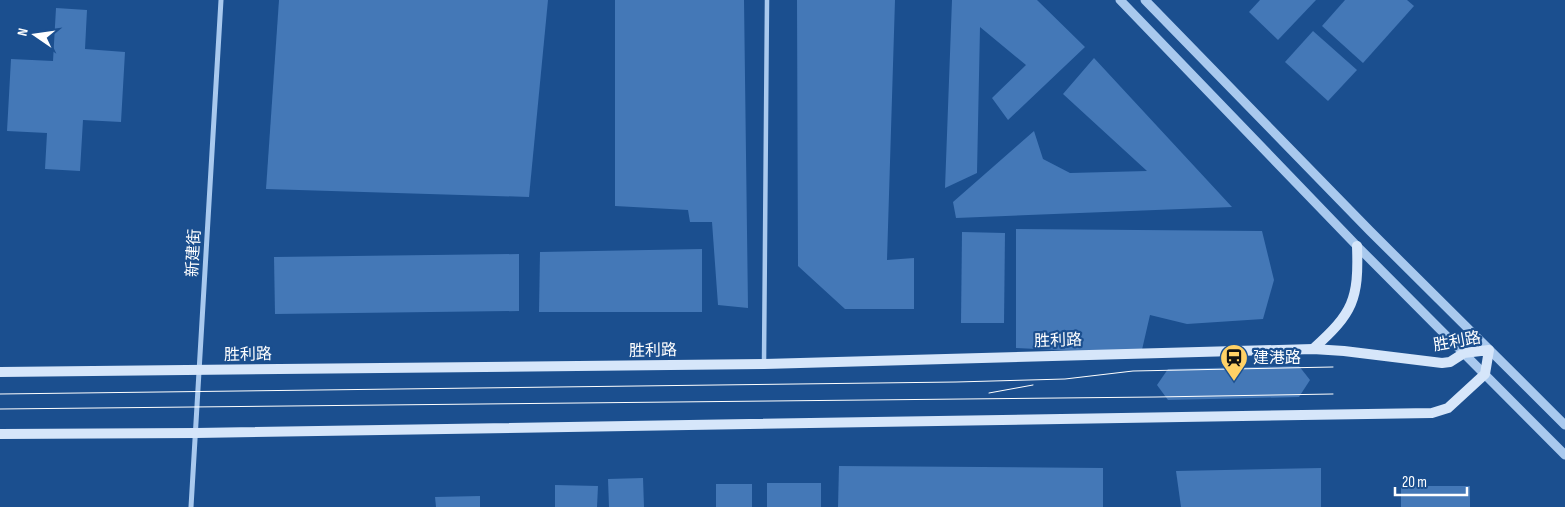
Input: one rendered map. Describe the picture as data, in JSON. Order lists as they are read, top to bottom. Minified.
{"streets":{"main road":["胜利路"],"street":["新建街"]},"crossings":[["新建街","胜利路"]],"places":{"station":["建港路"]},"scale_bar":"20 m","north":"left"}
